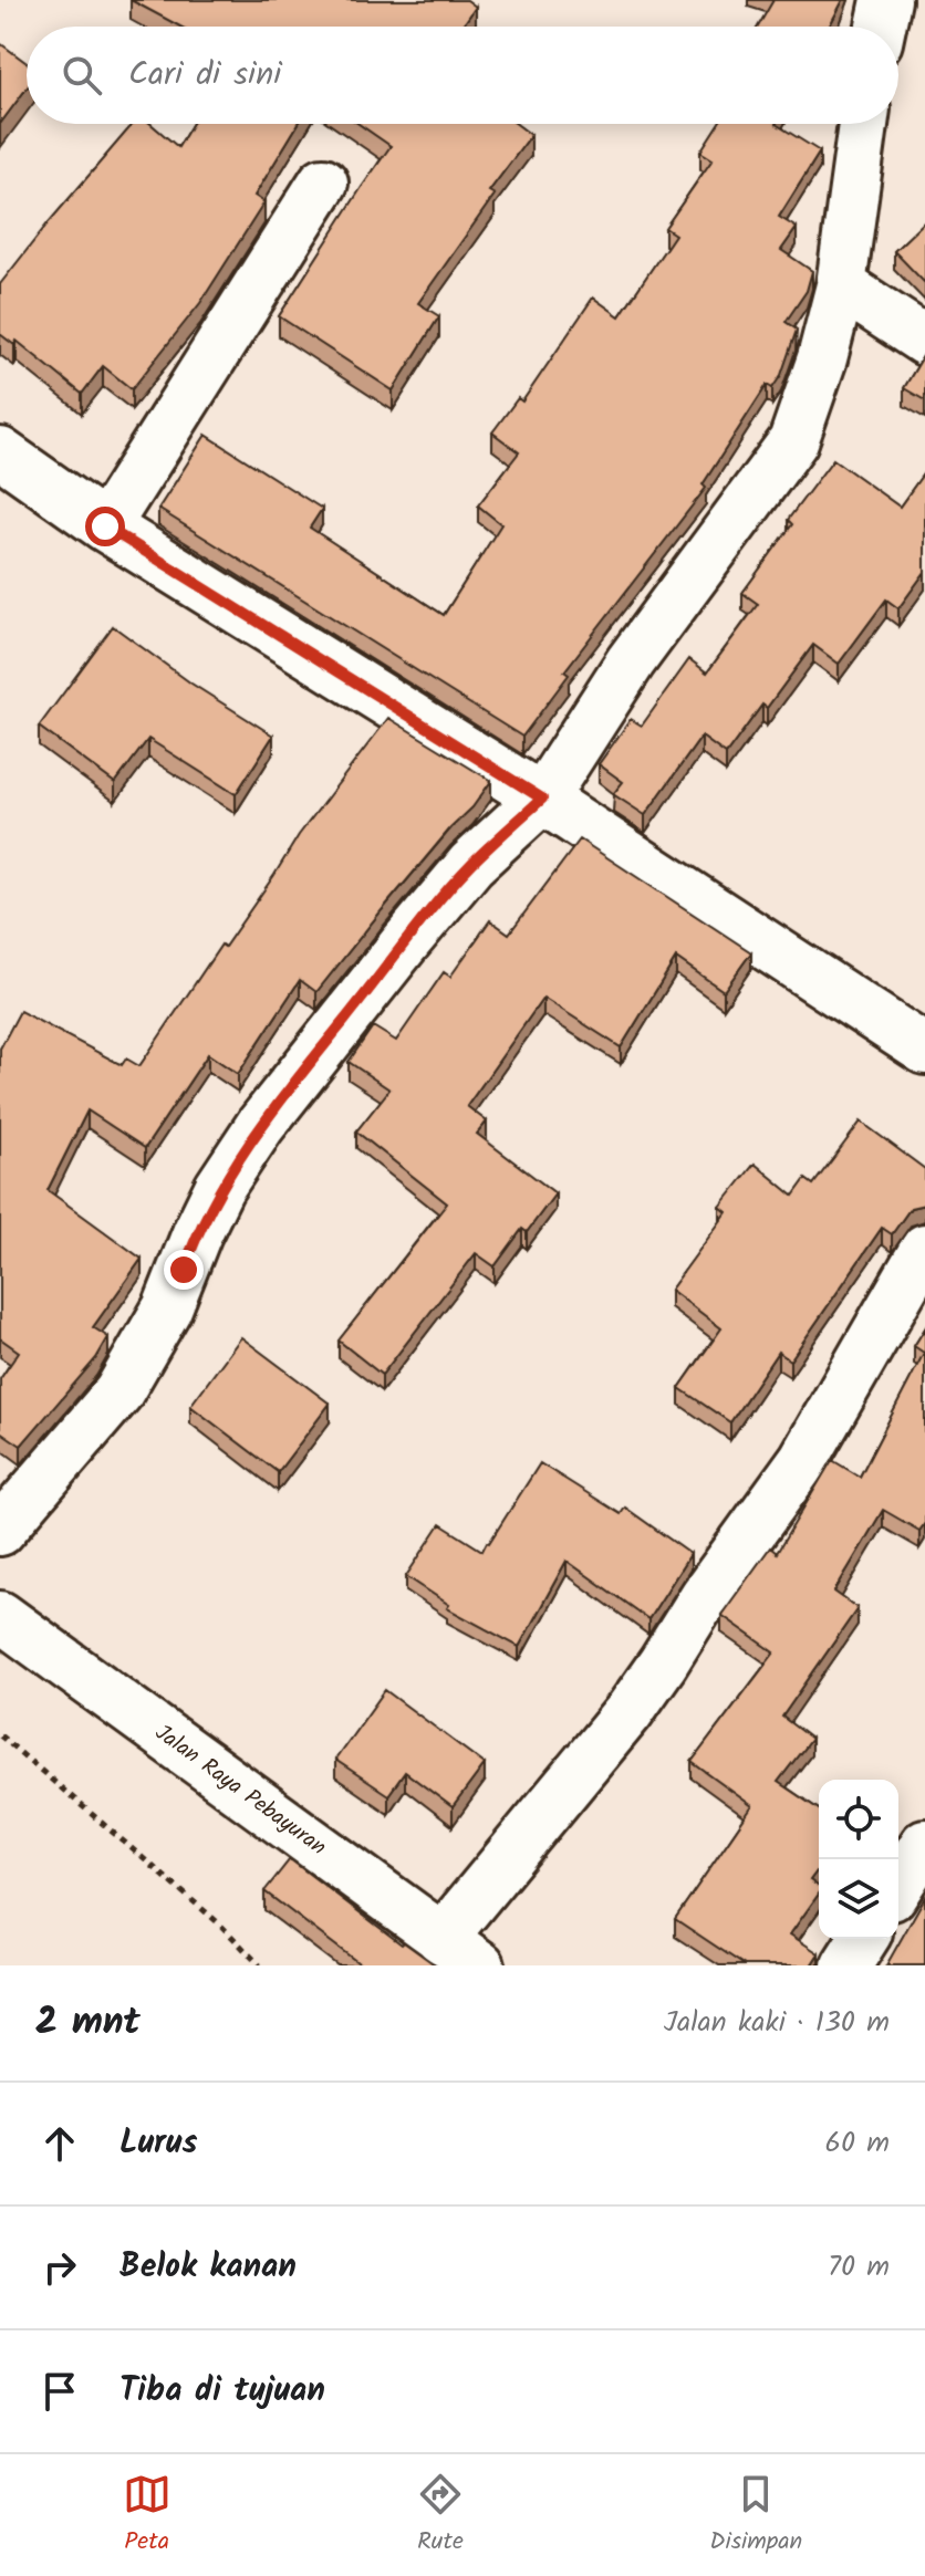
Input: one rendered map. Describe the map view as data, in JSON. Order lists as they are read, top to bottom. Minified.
{"streets":{"street":["Jalan Raya Pebayuran"]},"page":{"search":"Cari di sini","heading":["2 mnt","Jalan kaki · 130 m"],"list":[["Lurus","60 m"],["Belok kanan","70 m"],"Tiba di tujuan"],"nav":["Peta","Rute","Disimpan"]}}
